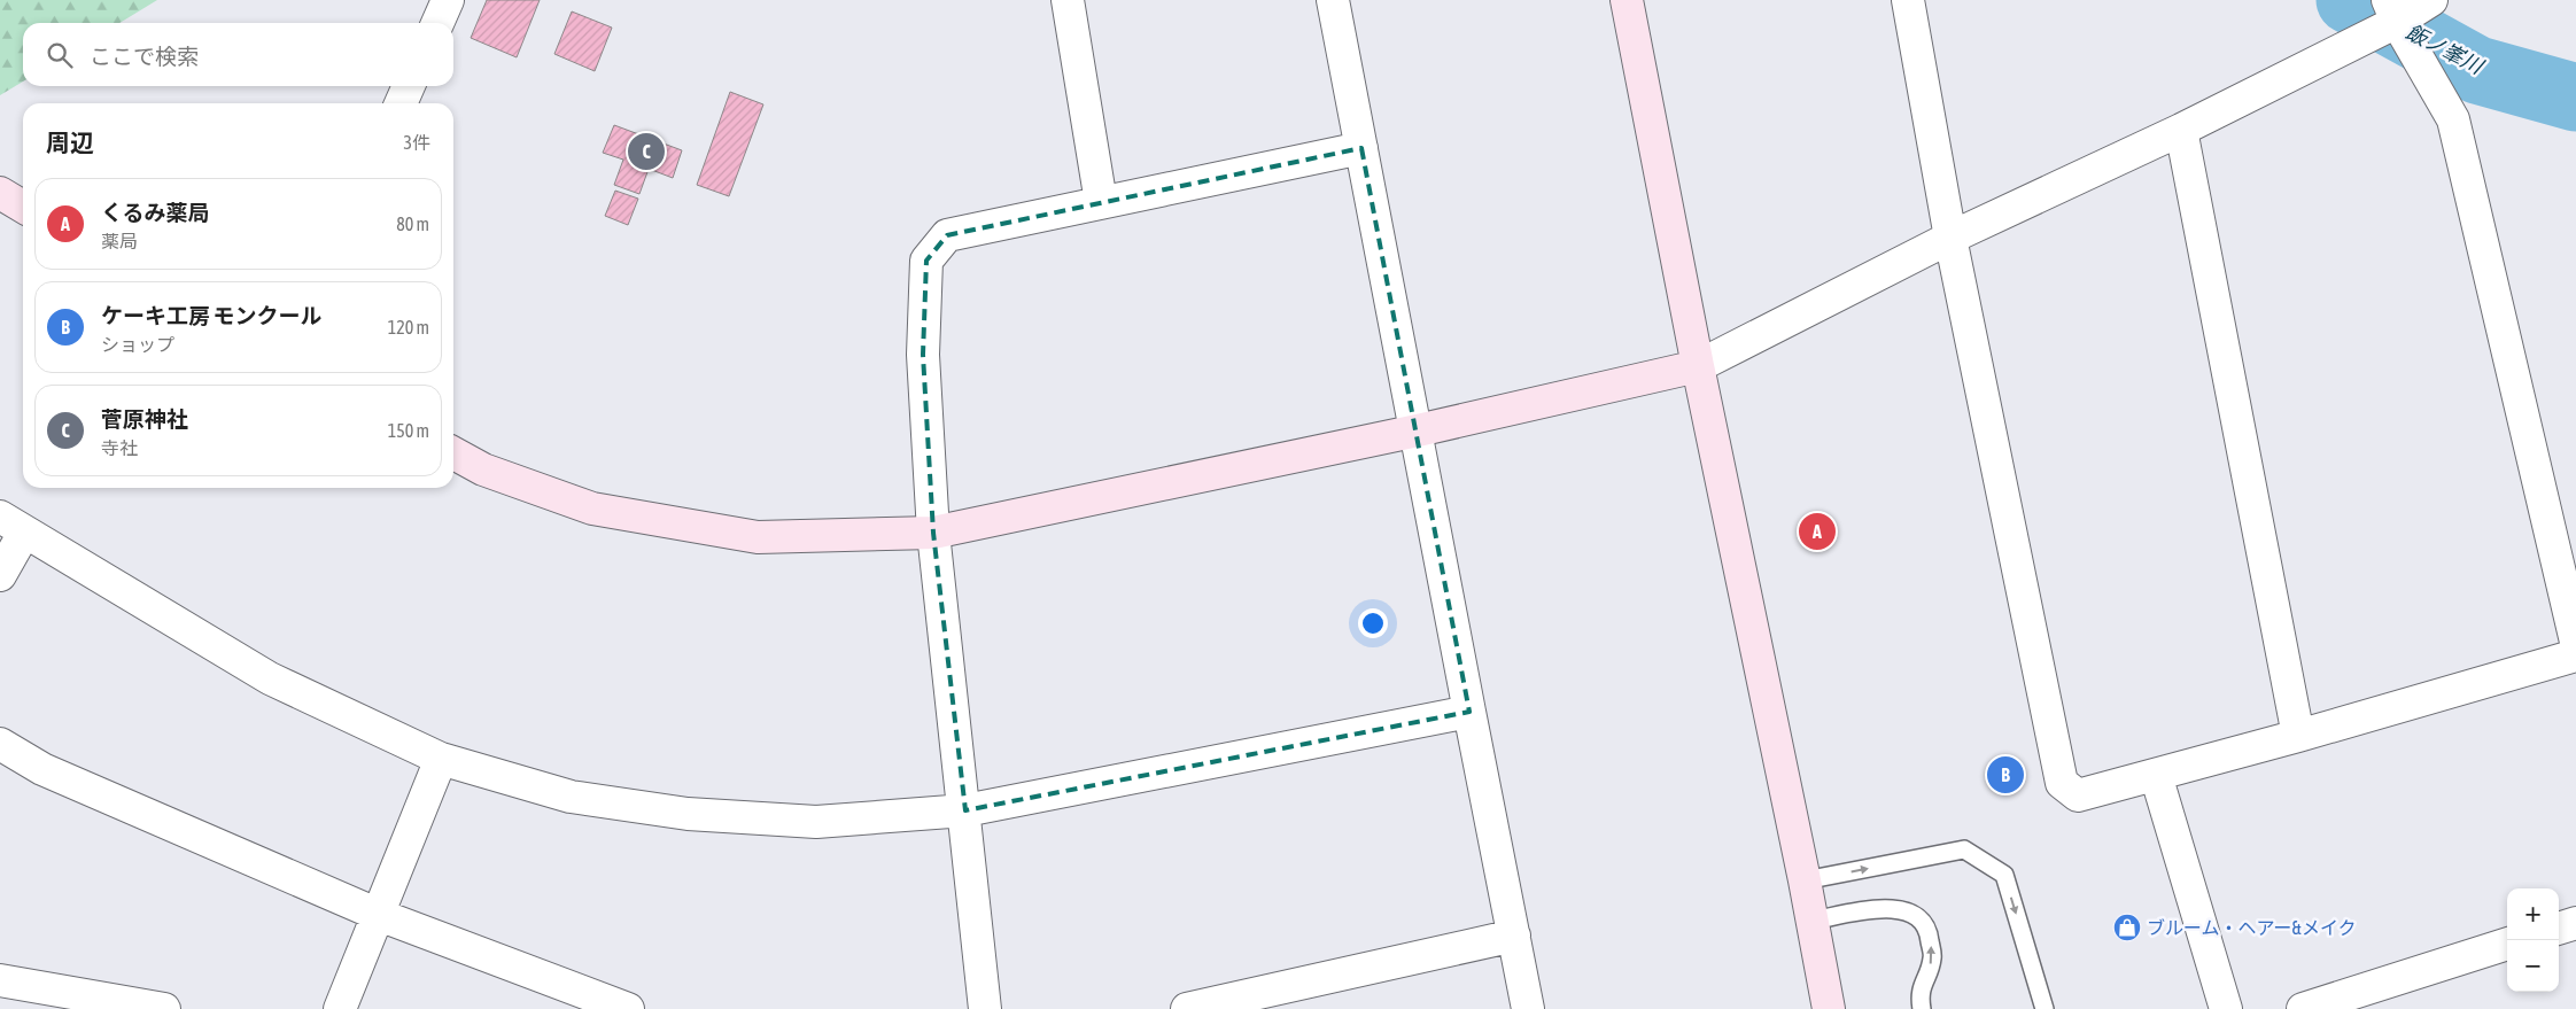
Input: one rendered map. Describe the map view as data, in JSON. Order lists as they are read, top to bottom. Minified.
{"water":["飯ノ峯川"],"places":{"shop":["ブルーム・ヘアー&メイク"]},"page":{"search":"ここで検索","heading":["周辺","3件"],"pins":["C","A","B"],"list":[{"mark":"A","name":"くるみ薬局","note":"薬局","value":"80 m"},{"mark":"B","name":"ケーキ工房 モンクール","note":"ショップ","value":"120 m"},{"mark":"C","name":"菅原神社","note":"寺社","value":"150 m"}],"map_buttons":["+","−"]}}
